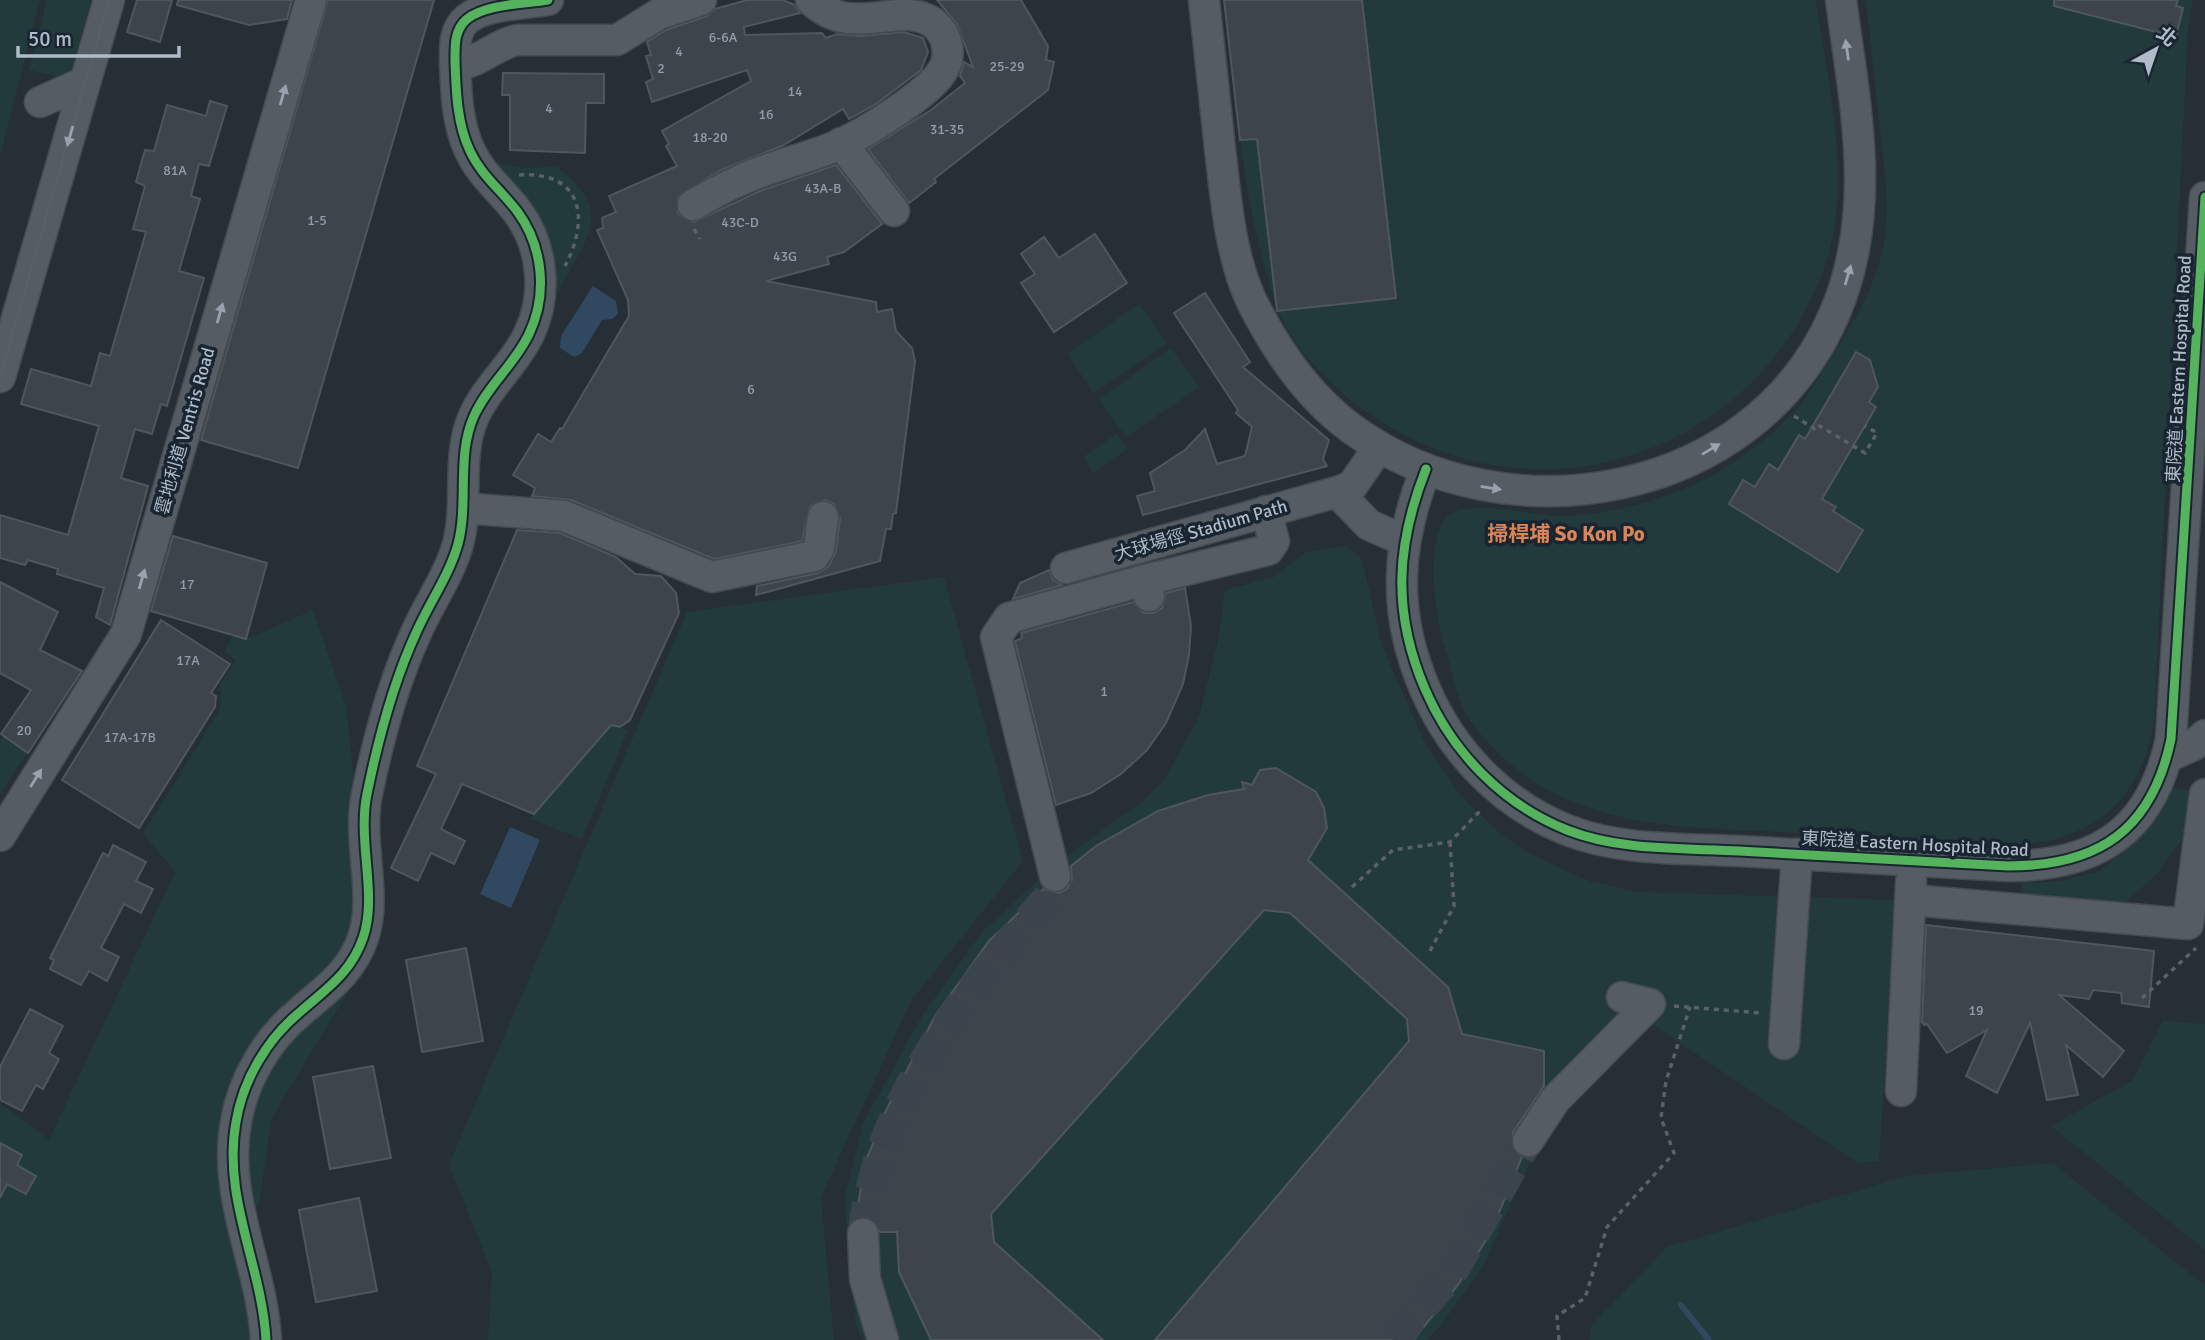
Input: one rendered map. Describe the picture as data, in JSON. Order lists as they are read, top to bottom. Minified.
{"streets":{"street":["東院道 Eastern Hospital Road","雲地利道 Ventris Road","大球場徑 Stadium Path"]},"districts":["掃桿埔 So Kon Po"],"house_numbers":["6-6A","4","25-29","2","14","4","16","31-35","18-20","81A","43A-B","1-5","43C-D","43G","6","17","17A","1","20","17A-17B","19"],"scale_bar":"50 m","north":"top right"}
